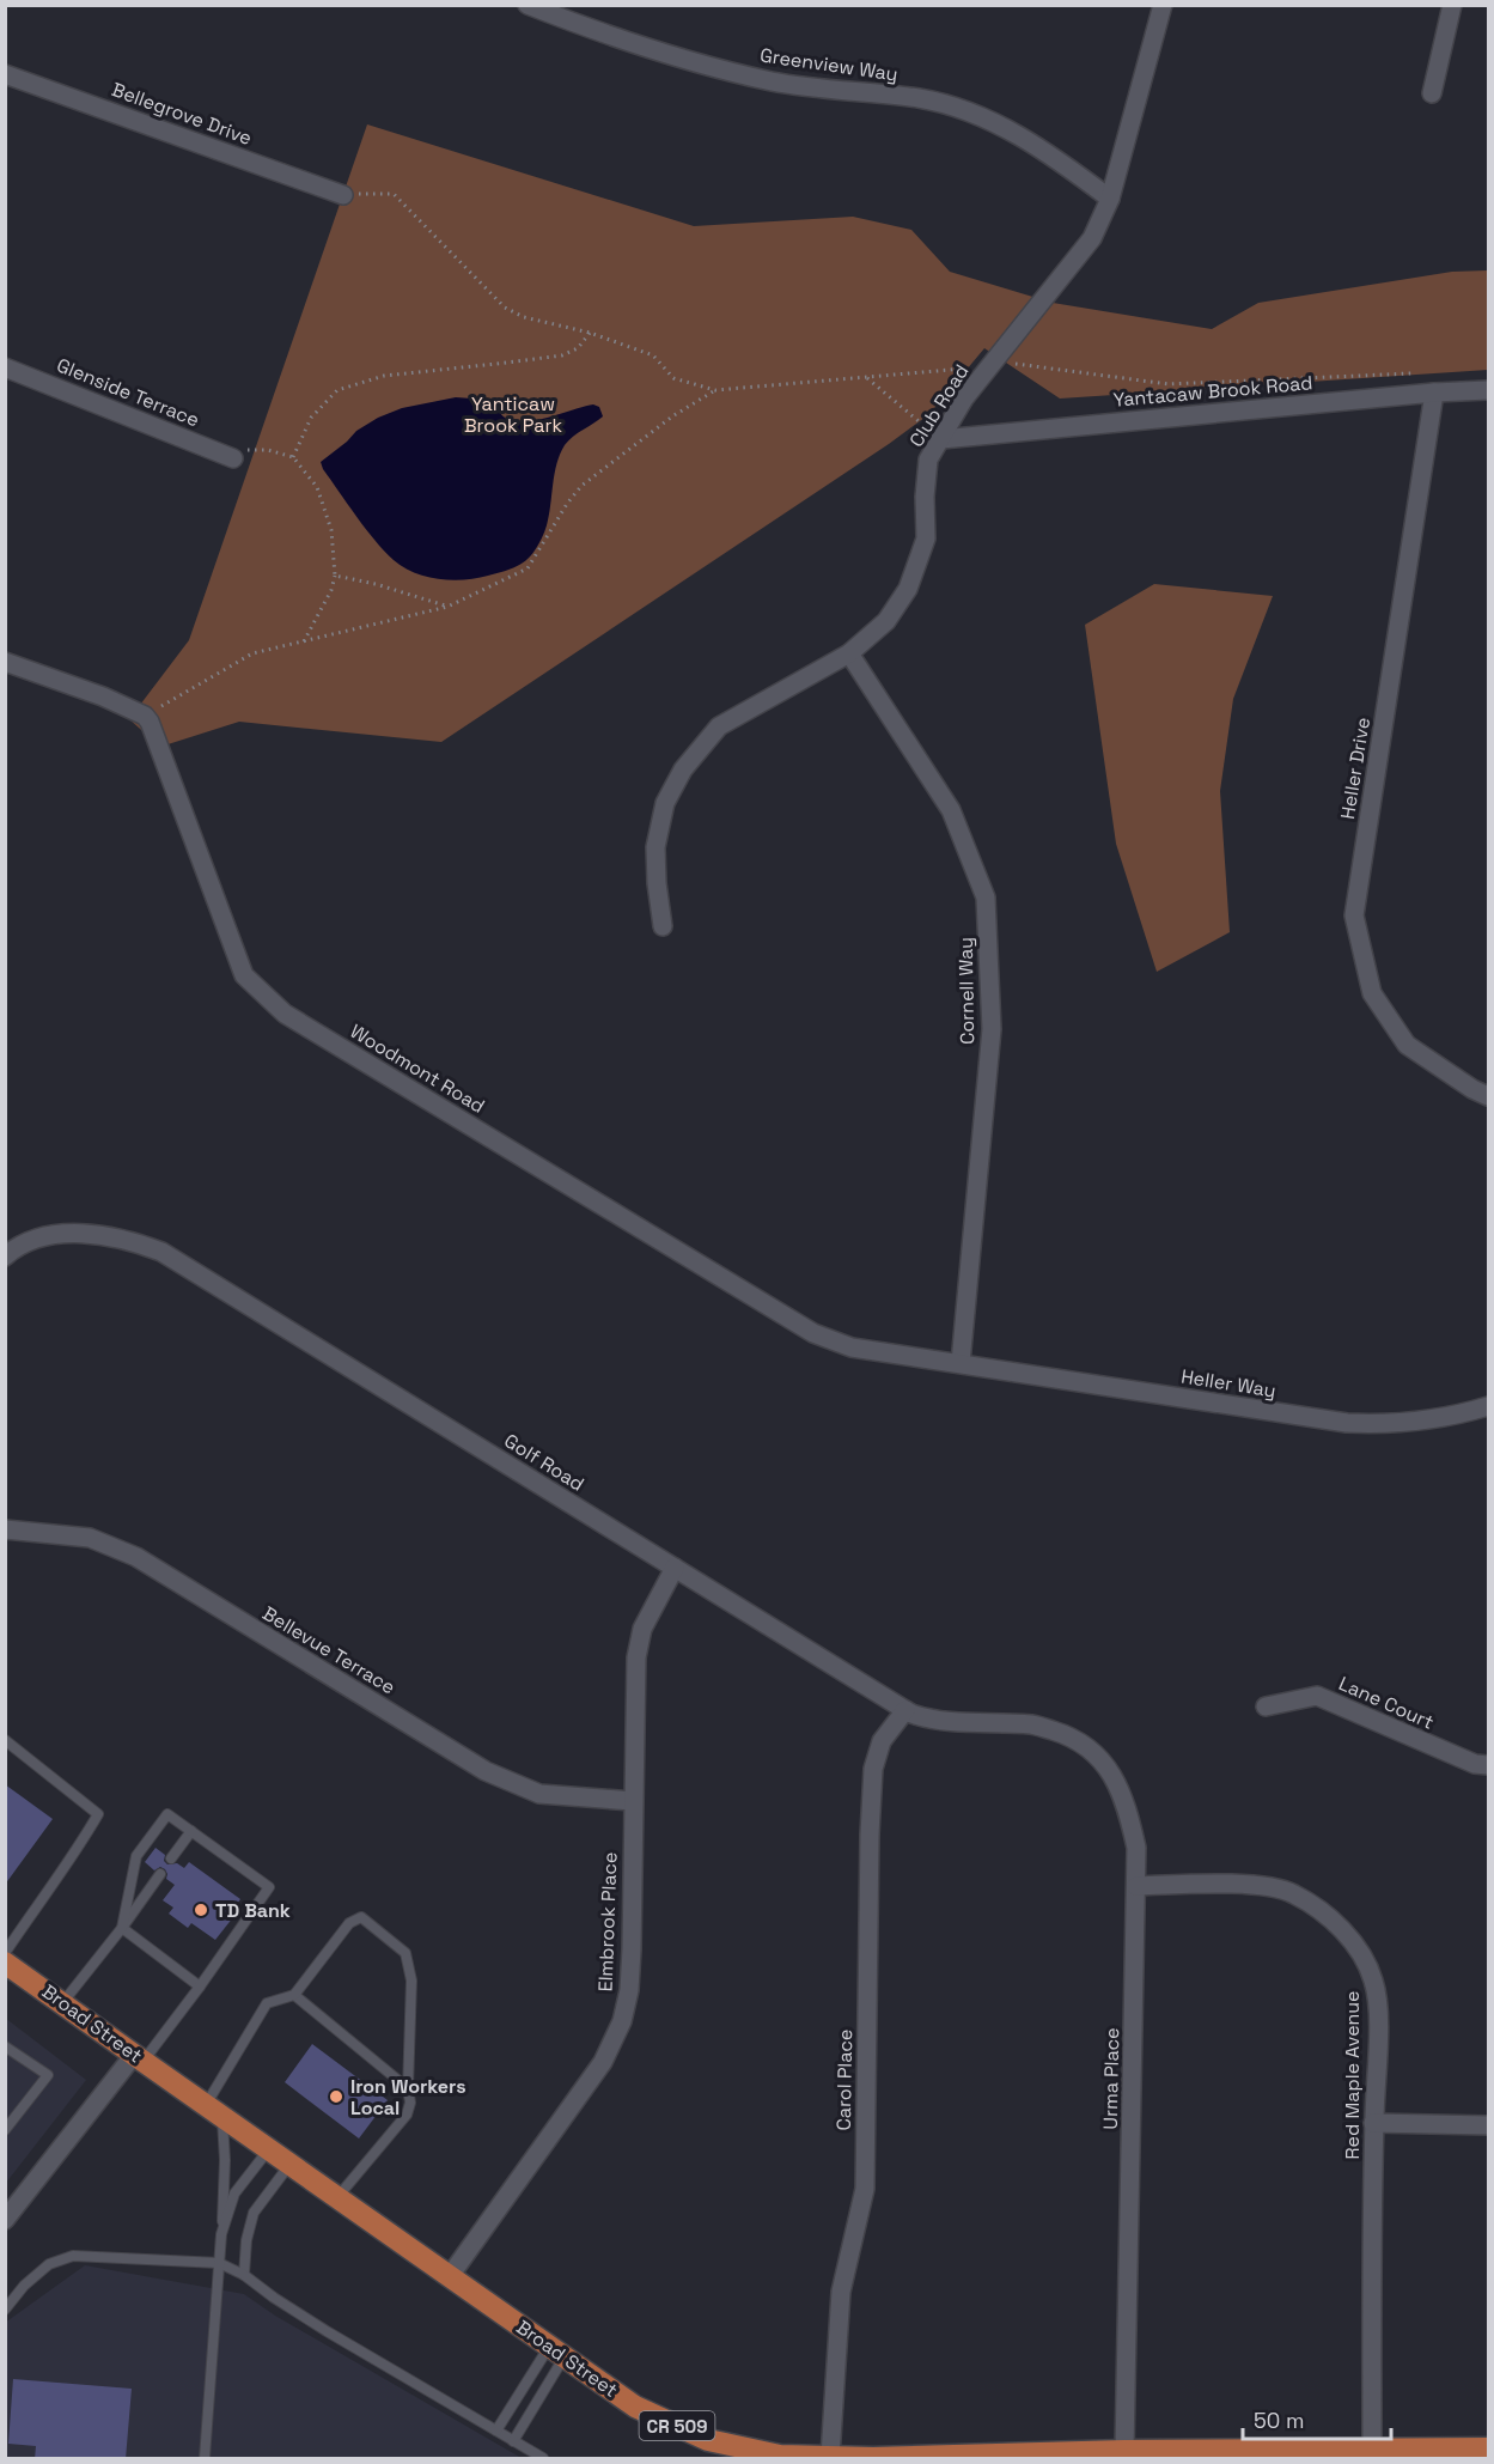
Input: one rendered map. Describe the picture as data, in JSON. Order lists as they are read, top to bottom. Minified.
{"streets":{"main road":["Broad Street","CR 509"],"street":["Greenview Way","Bellegrove Drive","Yantacaw Brook Road","Glenside Terrace","Club Road","Heller Drive","Cornell Way","Woodmont Road","Heller Way","Golf Road","Bellevue Terrace","Lane Court","Elmbrook Place","Red Maple Avenue","Urma Place","Carol Place"]},"crossings":[["Greenview Way","Club Road"],["Yantacaw Brook Road","Club Road"],["Yantacaw Brook Road","Heller Drive"],["Club Road","Cornell Way"],["Cornell Way","Woodmont Road"],["Cornell Way","Heller Way"],["Woodmont Road","Heller Way"],["Golf Road","Elmbrook Place"],["Golf Road","Urma Place"],["Golf Road","Carol Place"],["Bellevue Terrace","Elmbrook Place"],["Elmbrook Place","Broad Street"],["Broad Street","Red Maple Avenue"],["Broad Street","Urma Place"],["Broad Street","Carol Place"],["Red Maple Avenue","Urma Place"]],"parks":["Yanticaw Brook Park"],"places":["TD Bank","Iron Workers Local"],"scale_bar":"50 m"}
